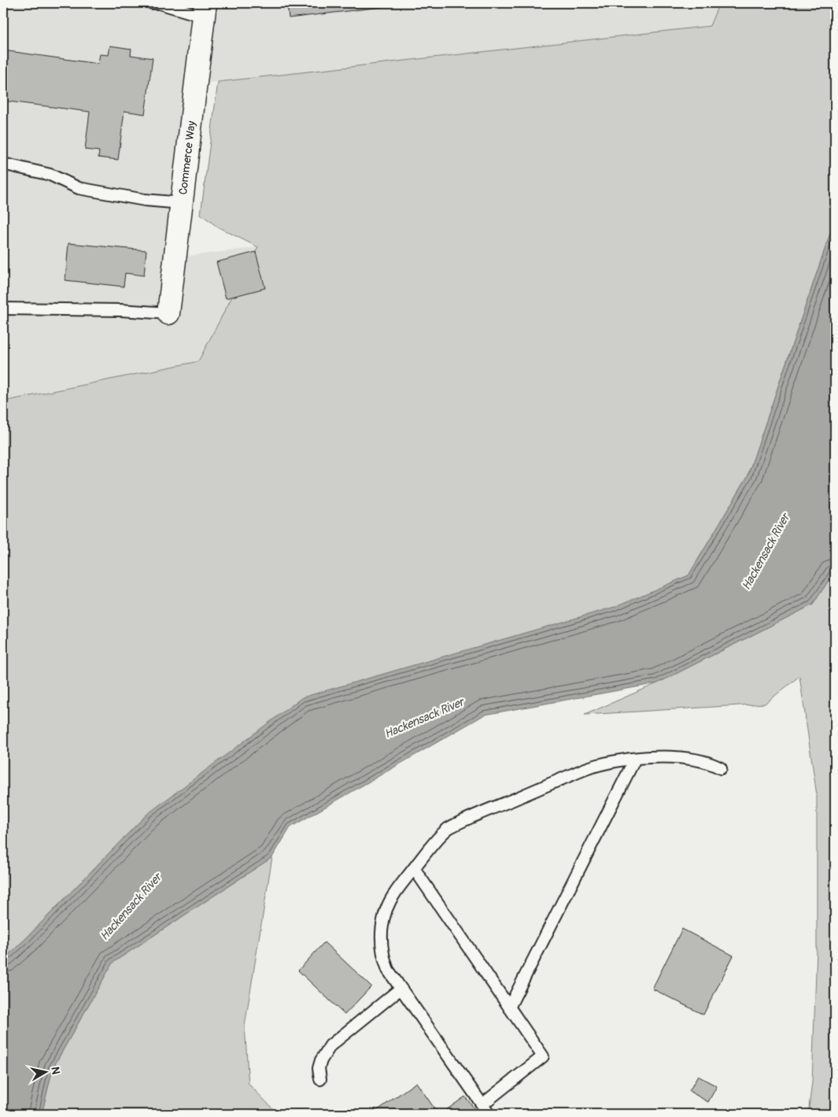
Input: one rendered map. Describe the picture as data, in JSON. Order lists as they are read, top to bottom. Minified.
{"streets":{"street":["Commerce Way"]},"water":["Hackensack River"],"north":"right"}
